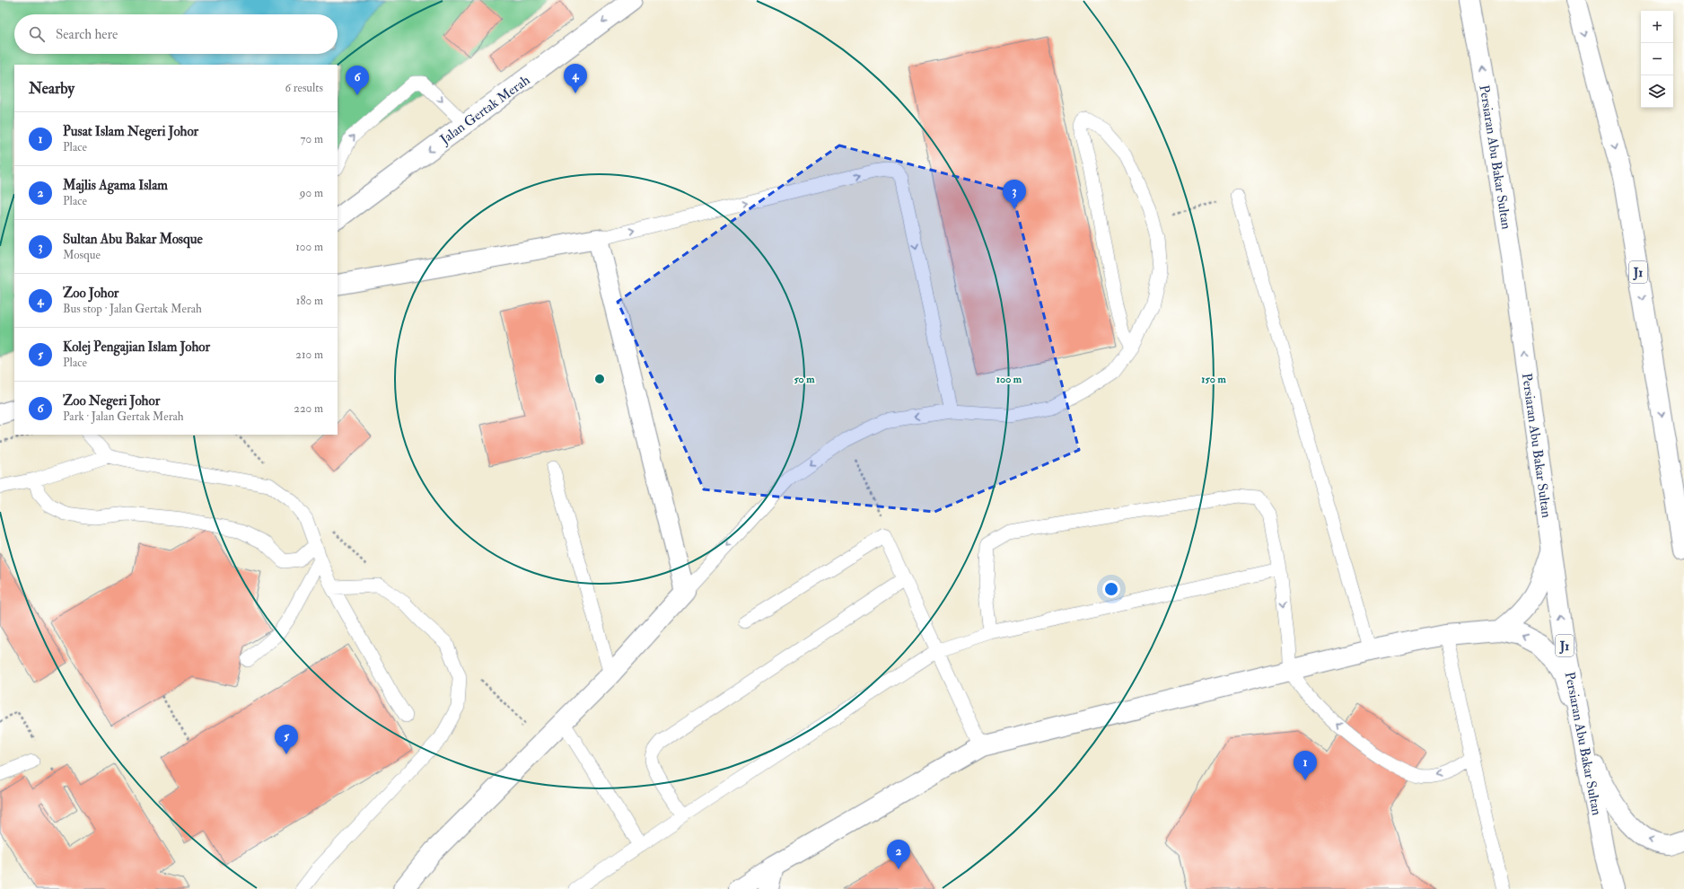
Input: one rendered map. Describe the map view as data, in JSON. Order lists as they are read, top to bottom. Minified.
{"streets":{"street":["Jalan Gertak Merah","Persiaran Abu Bakar Sultan","J1"]},"one_way":["Jalan Gertak Merah"],"page":{"map_buttons":["+","−"],"search":"Search here","pins":["4","6","3","5","1","2"],"heading":["Nearby","6 results"],"list":[{"mark":"1","name":"Pusat Islam Negeri Johor","note":"Place","value":"70 m"},{"mark":"2","name":"Majlis Agama Islam","note":"Place","value":"90 m"},{"mark":"3","name":"Sultan Abu Bakar Mosque","note":"Mosque","value":"100 m"},{"mark":"4","name":"Zoo Johor","note":"Bus stop · Jalan Gertak Merah","value":"180 m"},{"mark":"5","name":"Kolej Pengajian Islam Johor","note":"Place","value":"210 m"},{"mark":"6","name":"Zoo Negeri Johor","note":"Park · Jalan Gertak Merah","value":"220 m"}]},"rings":["50 m","100 m","150 m"]}
